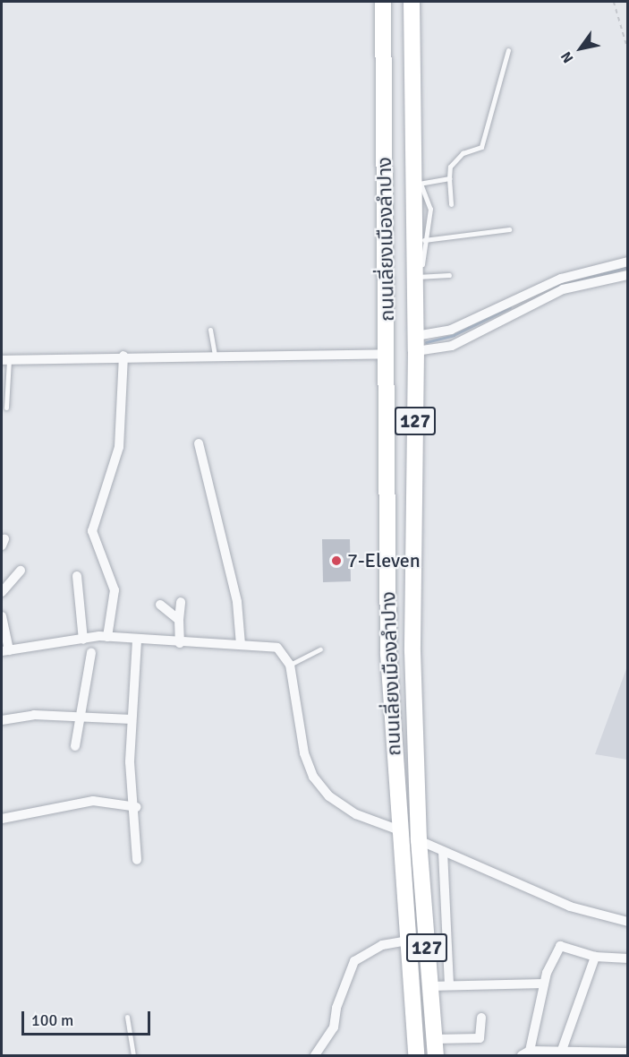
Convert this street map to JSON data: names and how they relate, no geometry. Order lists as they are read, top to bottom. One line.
{"streets":{"highway":["ถนนเลี่ยงเมืองลำปาง","127"]},"places":["7-Eleven"],"scale_bar":"100 m","north":"bottom left"}
